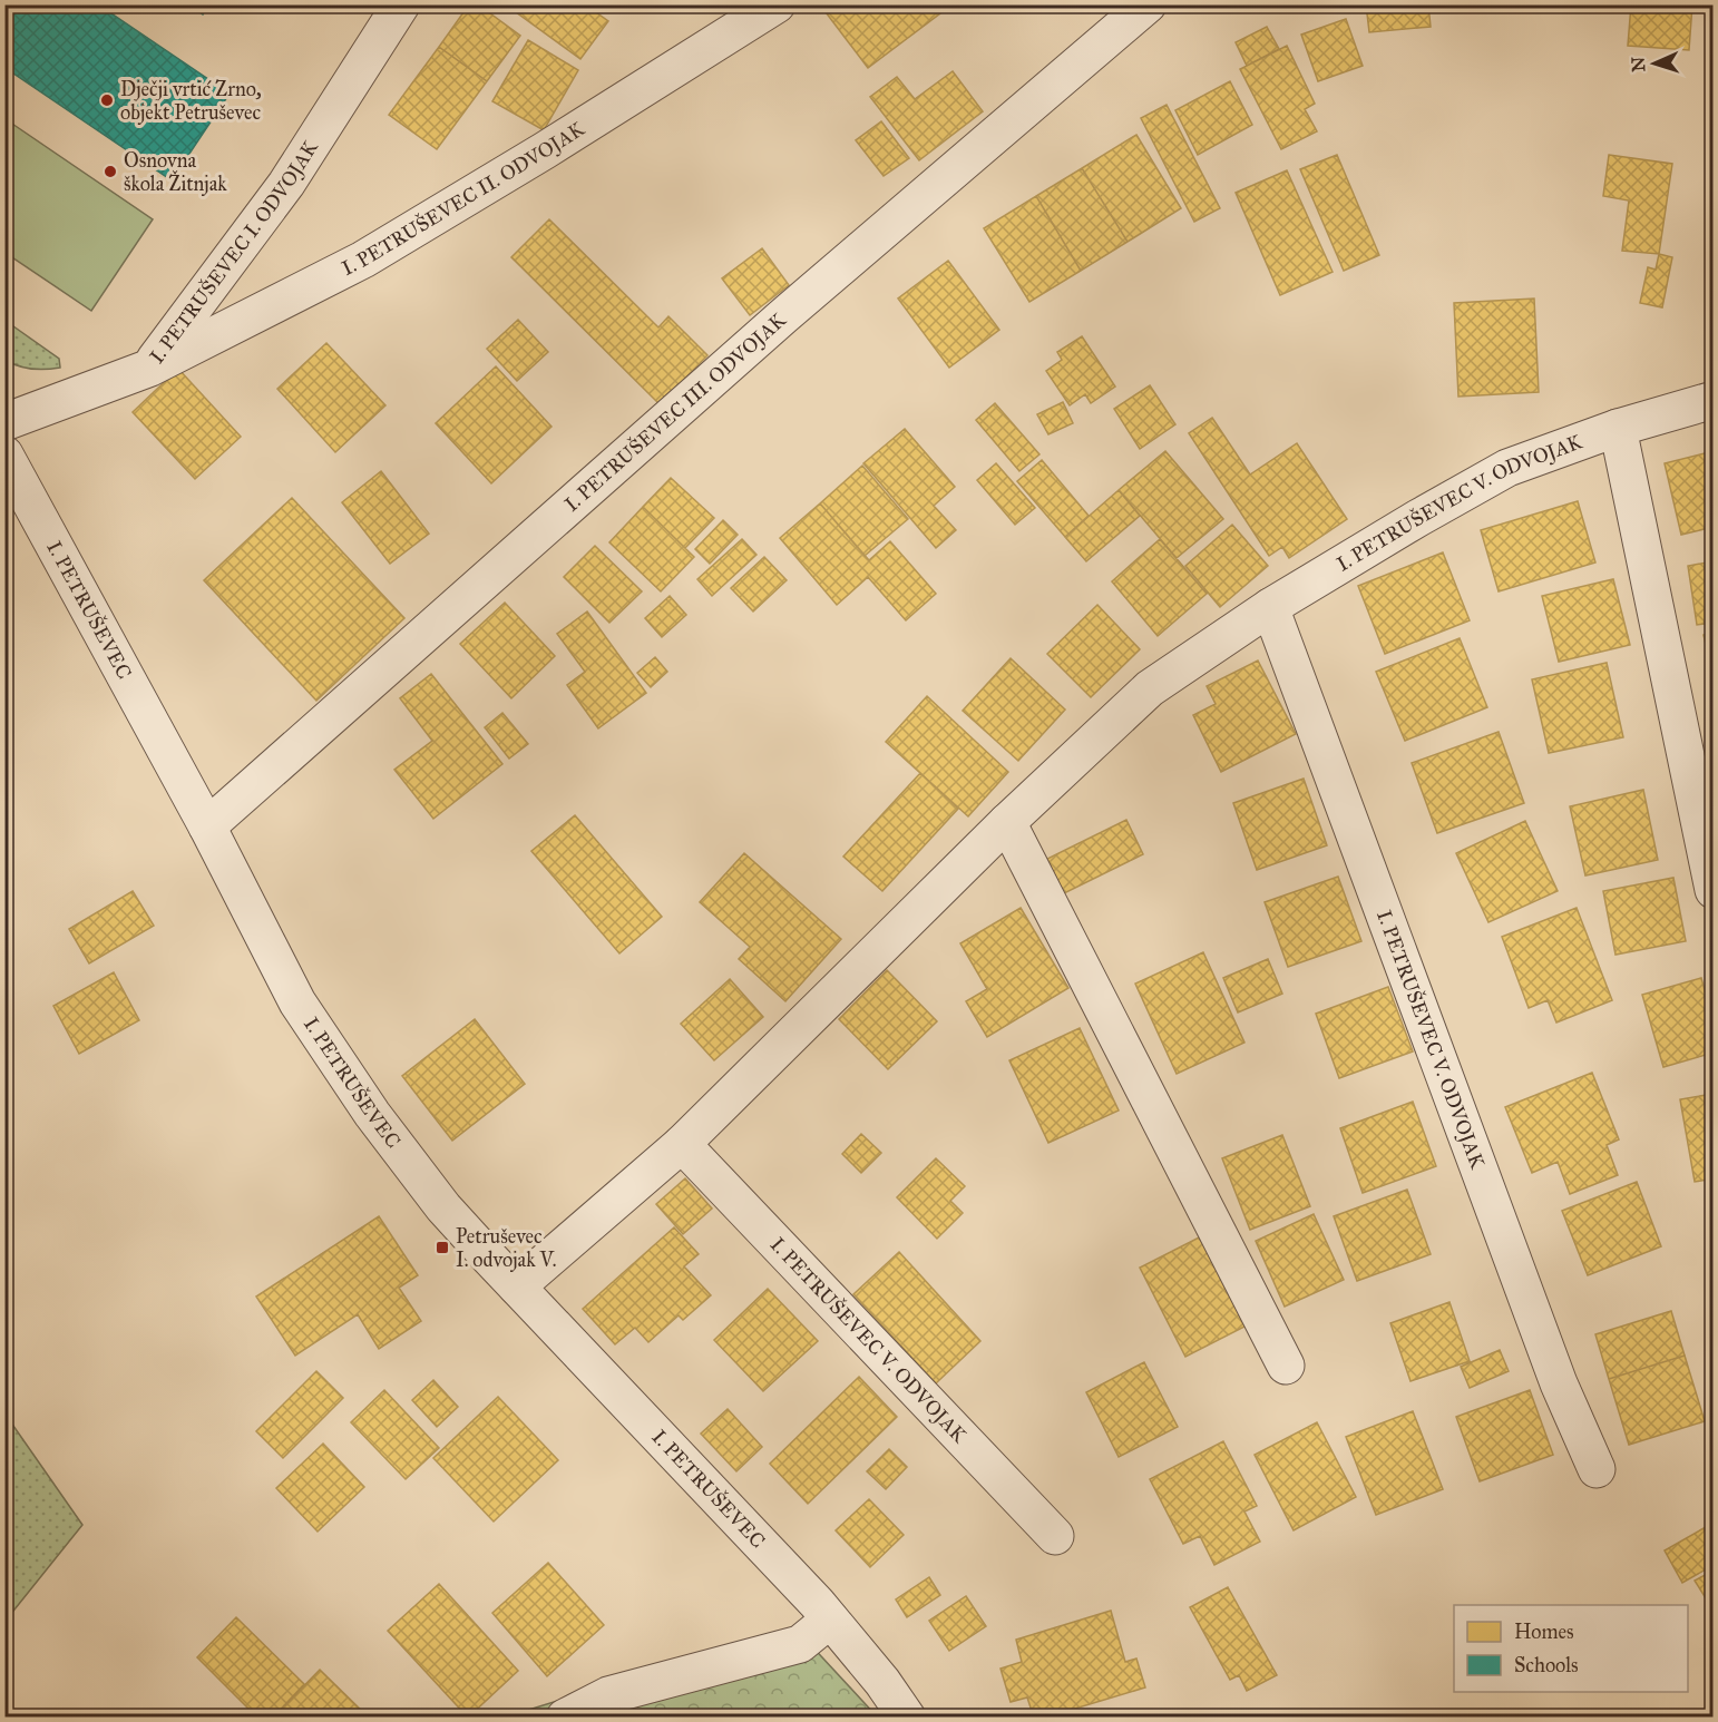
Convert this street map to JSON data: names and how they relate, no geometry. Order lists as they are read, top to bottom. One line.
{"streets":{"street":["I. PETRUŠEVEC II. ODVOJAK","I. PETRUŠEVEC I. ODVOJAK","I. PETRUŠEVEC III. ODVOJAK","I. PETRUŠEVEC V. ODVOJAK","I. PETRUŠEVEC"]},"crossings":[["I. PETRUŠEVEC II. ODVOJAK","I. PETRUŠEVEC I. ODVOJAK"],["I. PETRUŠEVEC III. ODVOJAK","I. PETRUŠEVEC"],["I. PETRUŠEVEC V. ODVOJAK","I. PETRUŠEVEC"]],"places":{"other":["Dječji vrtić Zrno, objekt Petruševec","Osnovna škola Žitnjak"],"transit":["Petruševec I. odvojak V."]},"legend":["Homes","Schools"],"north":"left"}
